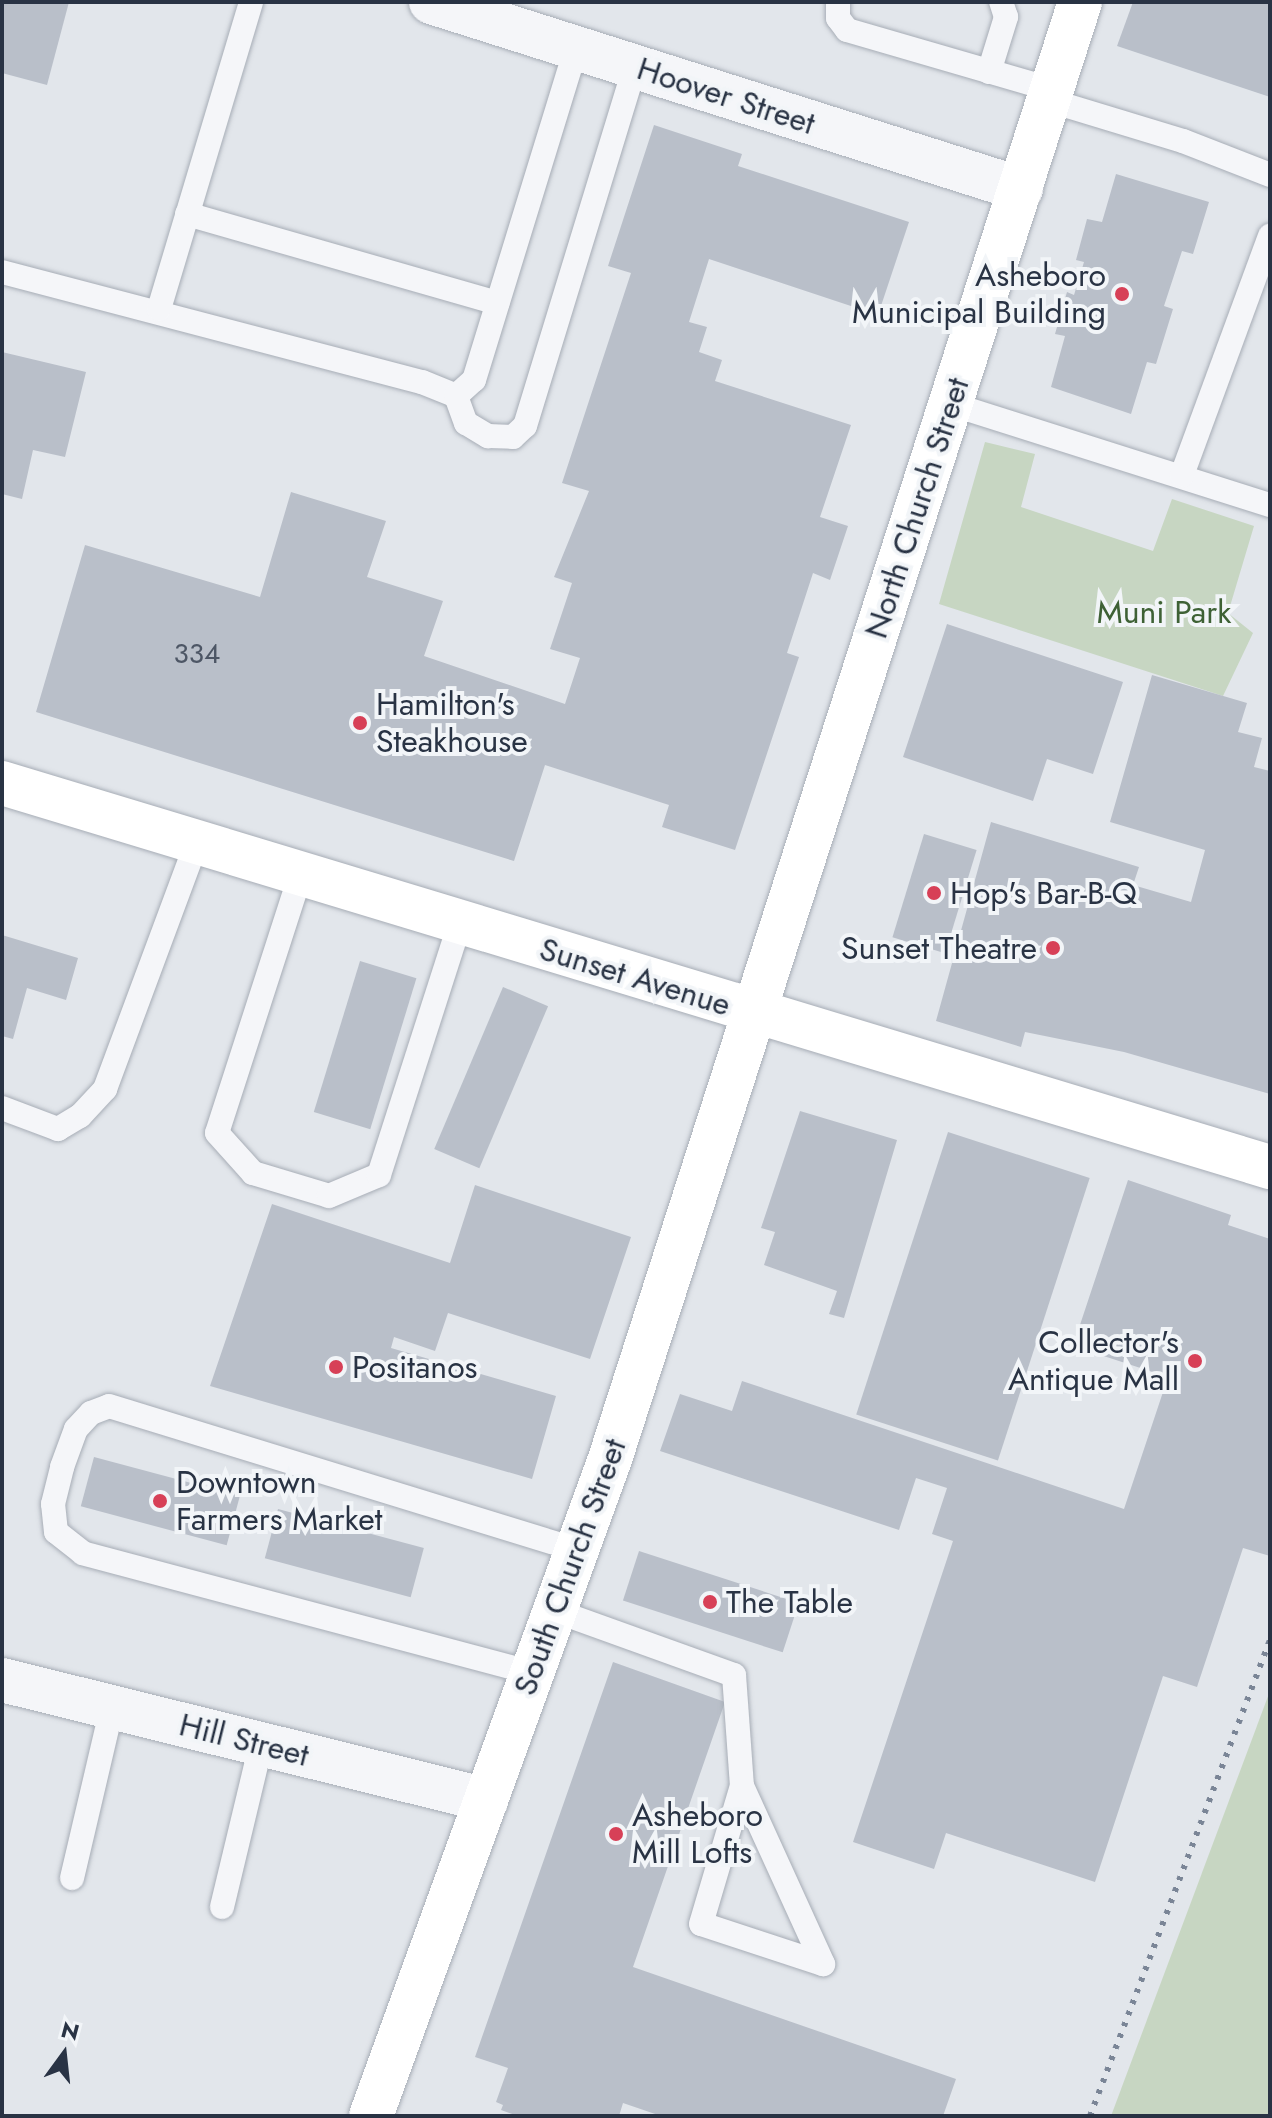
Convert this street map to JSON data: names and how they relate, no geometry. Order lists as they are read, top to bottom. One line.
{"streets":{"street":["Hoover Street","North Church Street","Sunset Avenue","South Church Street","Hill Street"]},"crossings":[["Hoover Street","North Church Street"],["North Church Street","Sunset Avenue"],["North Church Street","South Church Street"],["Sunset Avenue","South Church Street"],["South Church Street","Hill Street"]],"parks":["Muni Park"],"places":["Asheboro Municipal Building","Hamilton's Steakhouse","Hop's Bar-B-Q","Sunset Theatre","Collector's Antique Mall","Positanos","Downtown Farmers Market","The Table","Asheboro Mill Lofts"],"house_numbers":["334"],"north":"top"}
